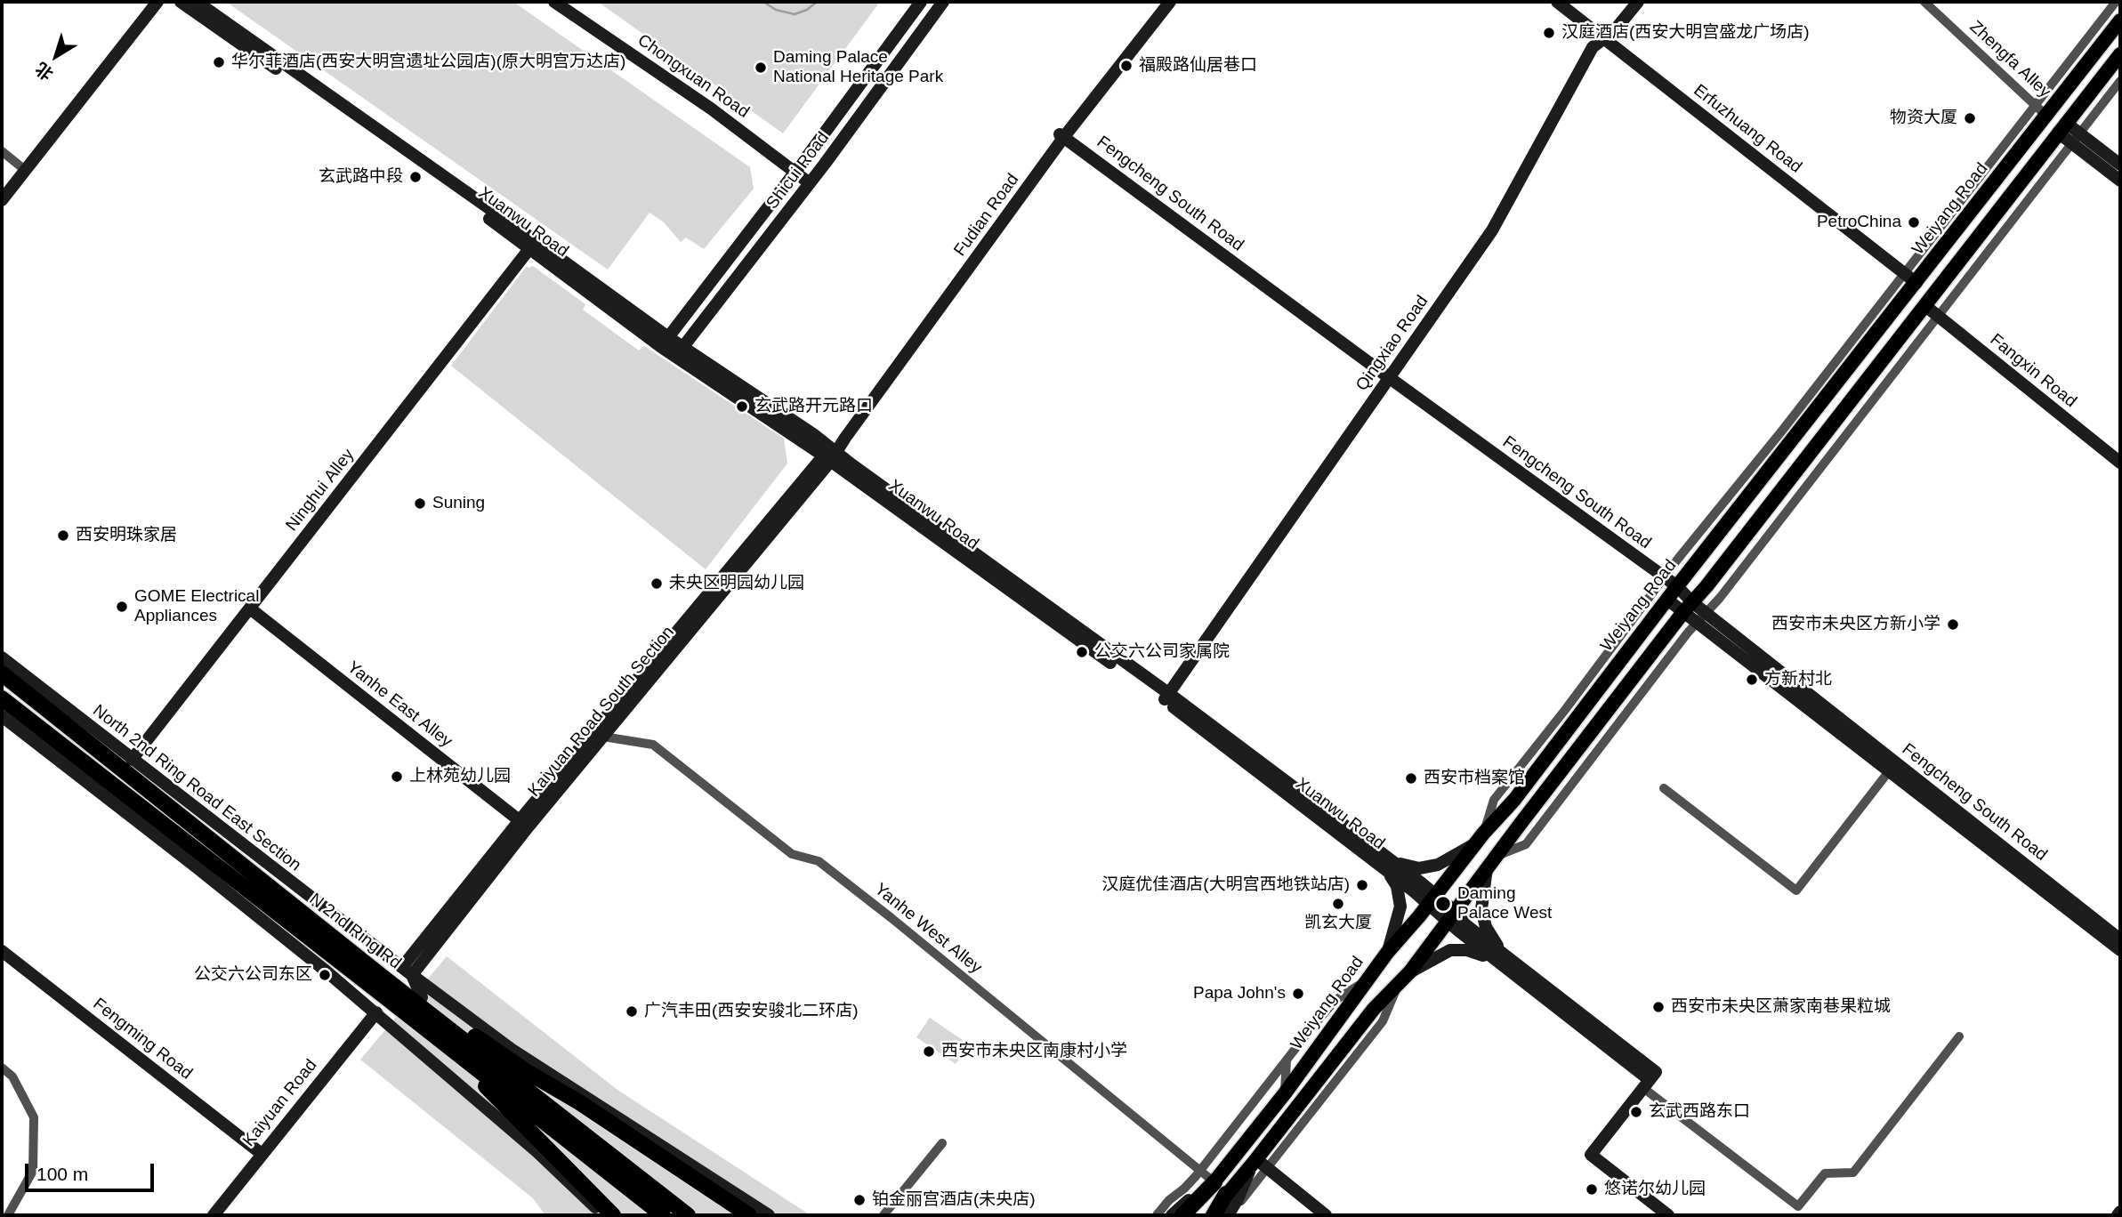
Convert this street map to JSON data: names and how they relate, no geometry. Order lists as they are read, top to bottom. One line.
{"streets":{"highway":["N 2nd Ring Rd"],"main road":["Weiyang Road"],"street":["Zhengfa Alley","Chongxuan Road","Erfuzhuang Road","Shicui Road","Fengcheng South Road","Fudian Road","Xuanwu Road","Qingxiao Road","Fangxin Road","Ninghui Alley","Yanhe East Alley","Kaiyuan Road South Section","North 2nd Ring Road East Section","Yanhe West Alley","Fengming Road","Kaiyuan Road"]},"crossings":[["Zhengfa Alley","Weiyang Road"],["Chongxuan Road","Shicui Road"],["Erfuzhuang Road","Weiyang Road"],["Erfuzhuang Road","Qingxiao Road"],["Shicui Road","Xuanwu Road"],["Fengcheng South Road","Weiyang Road"],["Fengcheng South Road","Fudian Road"],["Fengcheng South Road","Qingxiao Road"],["Weiyang Road","Xuanwu Road"],["Weiyang Road","Yanhe West Alley"],["Fudian Road","Xuanwu Road"],["Fudian Road","Kaiyuan Road South Section"],["Xuanwu Road","Qingxiao Road"],["Xuanwu Road","Ninghui Alley"],["Xuanwu Road","Kaiyuan Road South Section"],["Ninghui Alley","Yanhe East Alley"],["Ninghui Alley","North 2nd Ring Road East Section"],["Yanhe East Alley","Kaiyuan Road South Section"],["Kaiyuan Road South Section","North 2nd Ring Road East Section"],["Kaiyuan Road South Section","Yanhe West Alley"],["Fengming Road","Kaiyuan Road"]],"places":["汉庭酒店(西安大明宫盛龙广场店)","华尔菲酒店(西安大明宫遗址公园店)(原大明宫万达店)","福殿路仙居巷口","Daming Palace National Heritage Park","物资大厦","玄武路中段","PetroChina","玄武路开元路口","Suning","西安明珠家居","未央区明园幼儿园","GOME Electrical Appliances","西安市未央区方新小学","公交六公司家属院","方新村北","上林苑幼儿园","西安市档案馆","汉庭优佳酒店(大明宫西地铁站店)","凯玄大厦","Daming Palace West","公交六公司东区","Papa John's","西安市未央区萧家南巷果粒城","广汽丰田(西安安骏北二环店)","西安市未央区南康村小学","玄武西路东口","悠诺尔幼儿园","铂金丽宫酒店(未央店)"],"scale_bar":"100 m","north":"bottom left"}
